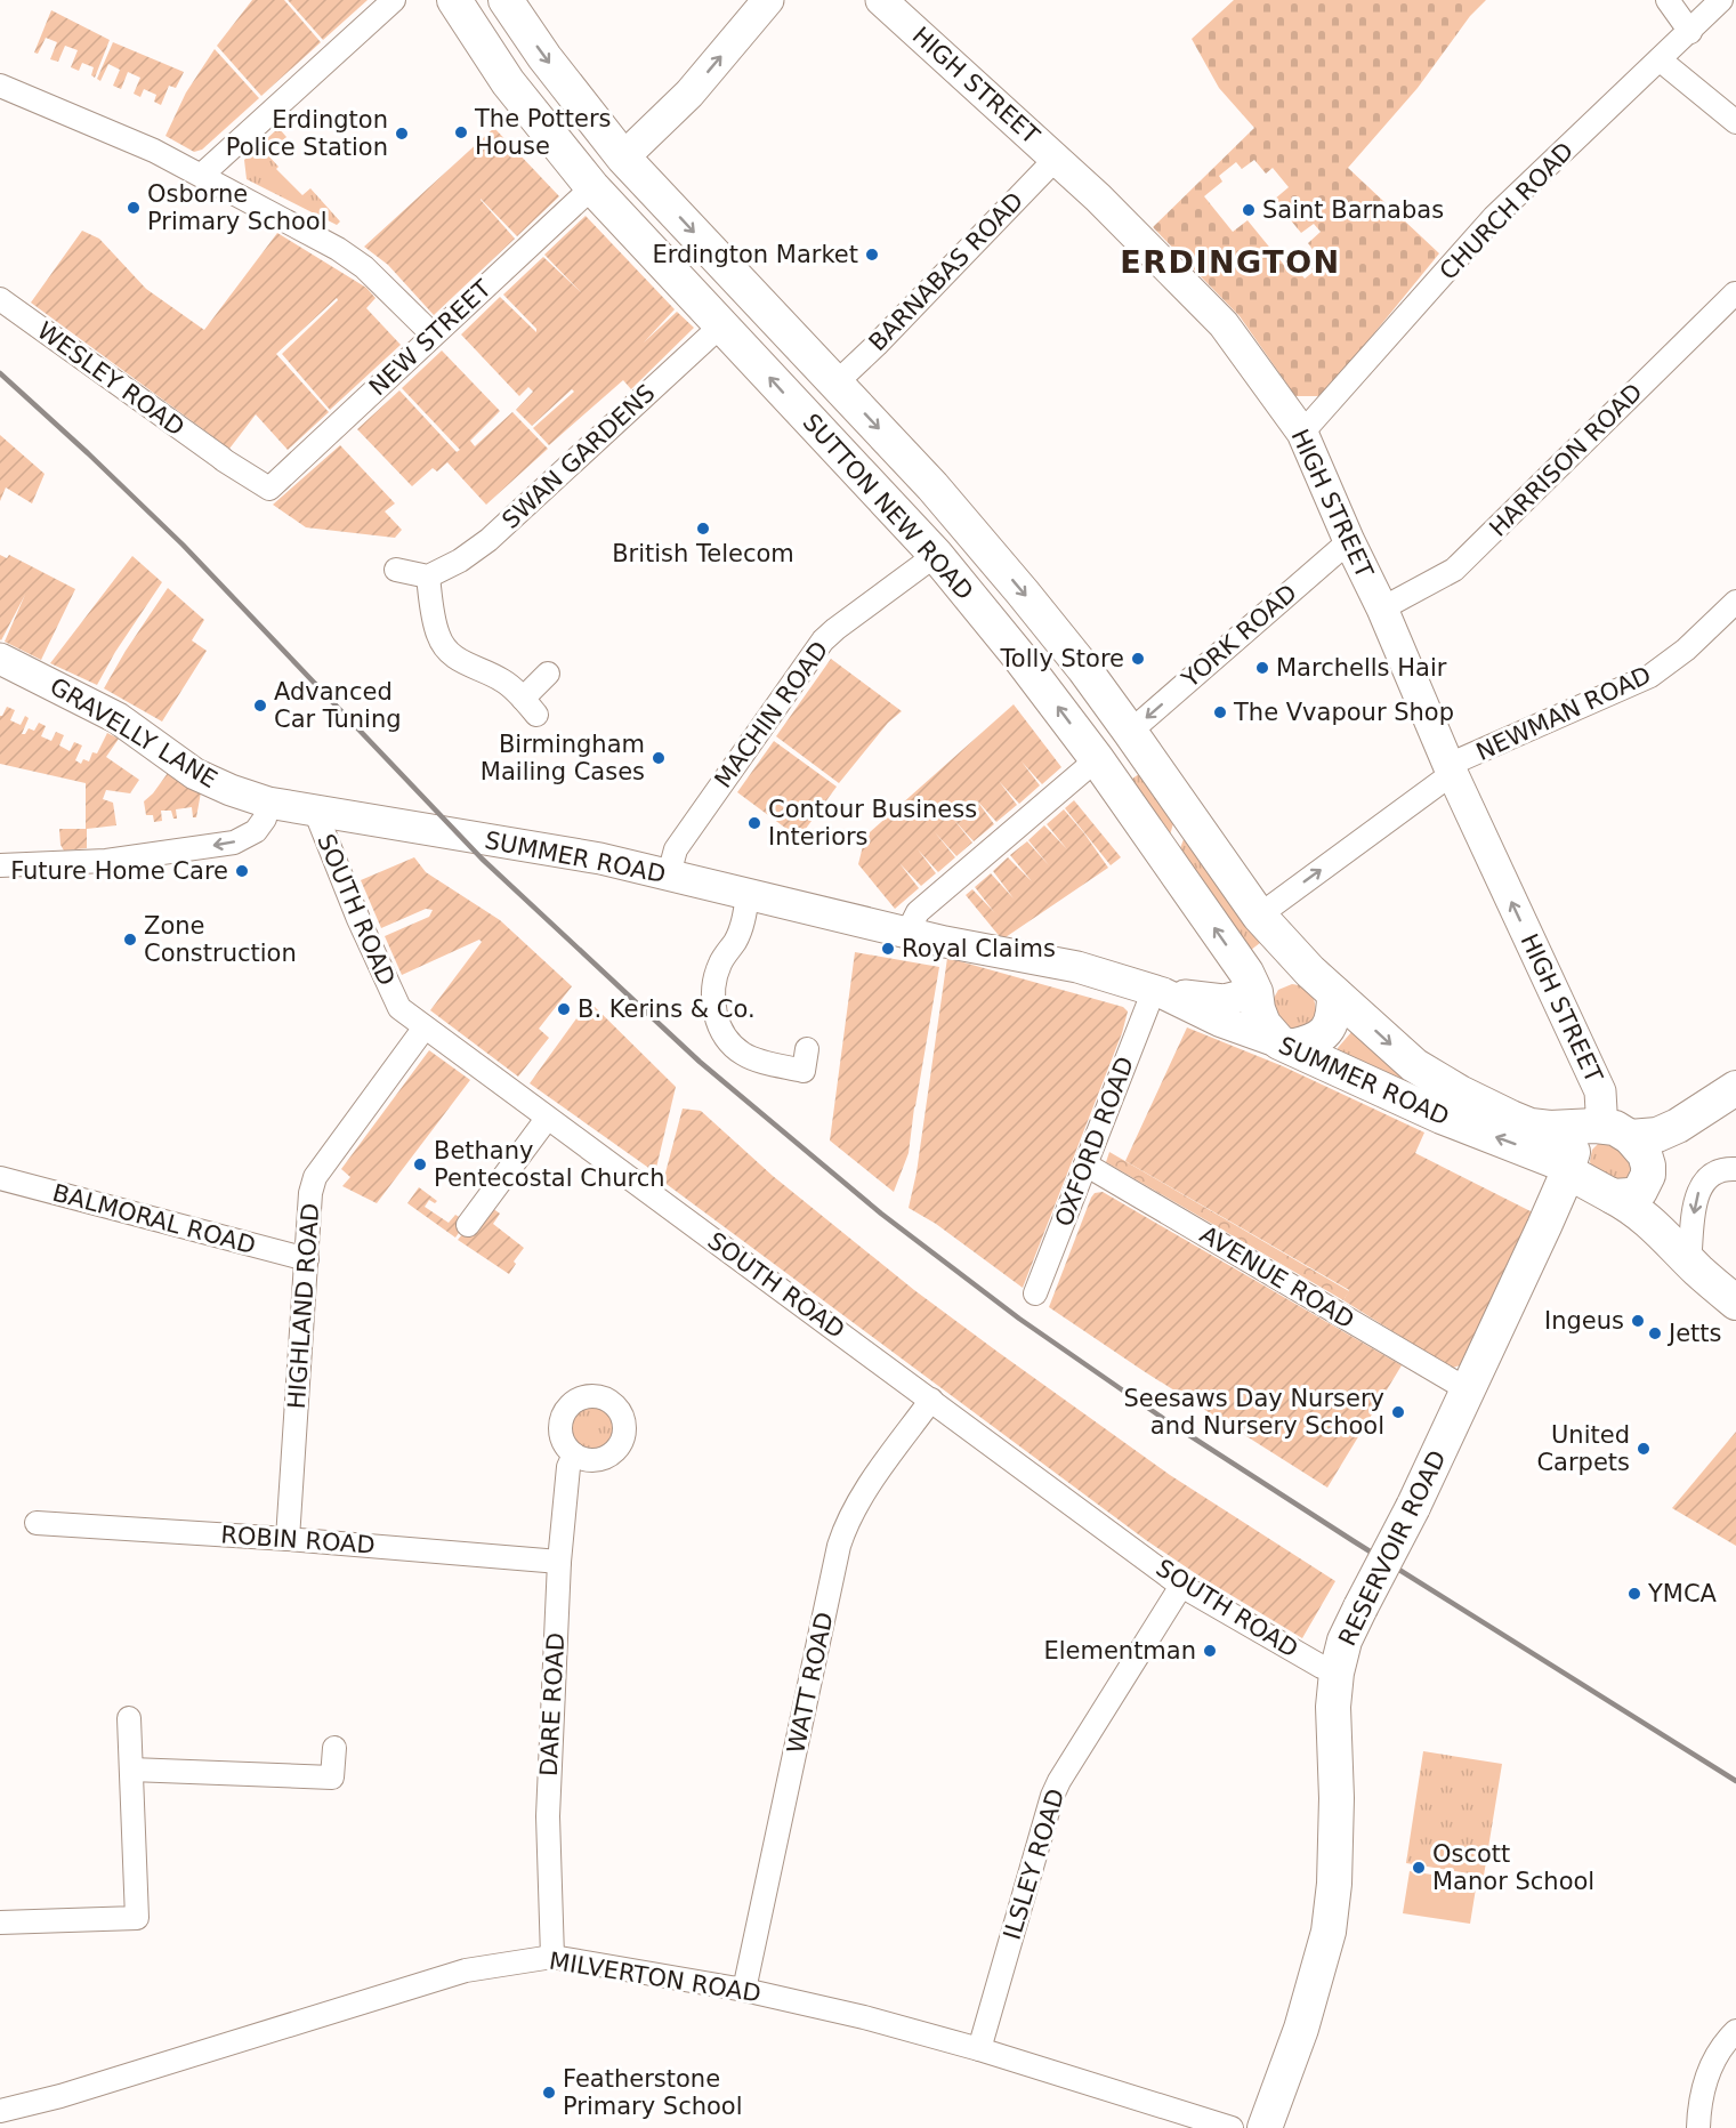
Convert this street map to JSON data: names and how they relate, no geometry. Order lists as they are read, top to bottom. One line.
{"streets":{"main road":["HIGH STREET","SUTTON NEW ROAD","GRAVELLY LANE","SUMMER ROAD","RESERVOIR ROAD"],"street":["CHURCH ROAD","BARNABAS ROAD","NEW STREET","WESLEY ROAD","SWAN GARDENS","HARRISON ROAD","YORK ROAD","NEWMAN ROAD","MACHIN ROAD","SOUTH ROAD","OXFORD ROAD","BALMORAL ROAD","AVENUE ROAD","HIGHLAND ROAD","ROBIN ROAD","WATT ROAD","DARE ROAD","ILSLEY ROAD","MILVERTON ROAD"]},"crossings":[["HIGH STREET","CHURCH ROAD"],["HIGH STREET","BARNABAS ROAD"],["HIGH STREET","HARRISON ROAD"],["HIGH STREET","YORK ROAD"],["HIGH STREET","NEWMAN ROAD"],["HIGH STREET","SUMMER ROAD"],["HIGH STREET","RESERVOIR ROAD"],["BARNABAS ROAD","SUTTON NEW ROAD"],["NEW STREET","WESLEY ROAD"],["NEW STREET","SUTTON NEW ROAD"],["SWAN GARDENS","SUTTON NEW ROAD"],["SUTTON NEW ROAD","YORK ROAD"],["SUTTON NEW ROAD","NEWMAN ROAD"],["SUTTON NEW ROAD","MACHIN ROAD"],["SUTTON NEW ROAD","SUMMER ROAD"],["MACHIN ROAD","SUMMER ROAD"],["GRAVELLY LANE","SUMMER ROAD"],["SUMMER ROAD","SOUTH ROAD"],["SUMMER ROAD","OXFORD ROAD"],["SUMMER ROAD","RESERVOIR ROAD"],["SOUTH ROAD","HIGHLAND ROAD"],["SOUTH ROAD","RESERVOIR ROAD"],["SOUTH ROAD","WATT ROAD"],["SOUTH ROAD","ILSLEY ROAD"],["OXFORD ROAD","AVENUE ROAD"],["BALMORAL ROAD","HIGHLAND ROAD"],["AVENUE ROAD","RESERVOIR ROAD"],["HIGHLAND ROAD","ROBIN ROAD"],["ROBIN ROAD","DARE ROAD"],["WATT ROAD","MILVERTON ROAD"],["DARE ROAD","MILVERTON ROAD"],["ILSLEY ROAD","MILVERTON ROAD"]],"one_way":["YORK ROAD","NEWMAN ROAD"],"districts":["ERDINGTON"],"places":["The Potters House","Erdington Police Station","Osborne Primary School","Saint Barnabas","Erdington Market","British Telecom","Tolly Store","Marchells Hair","Advanced Car Tuning","The Vvapour Shop","Birmingham Mailing Cases","Contour Business Interiors","Future Home Care","Zone Construction","Royal Claims","B. Kerins & Co.","Bethany Pentecostal Church","Ingeus","Jetts","Seesaws Day Nursery and Nursery School","United Carpets","YMCA","Elementman","Oscott Manor School","Featherstone Primary School"]}
